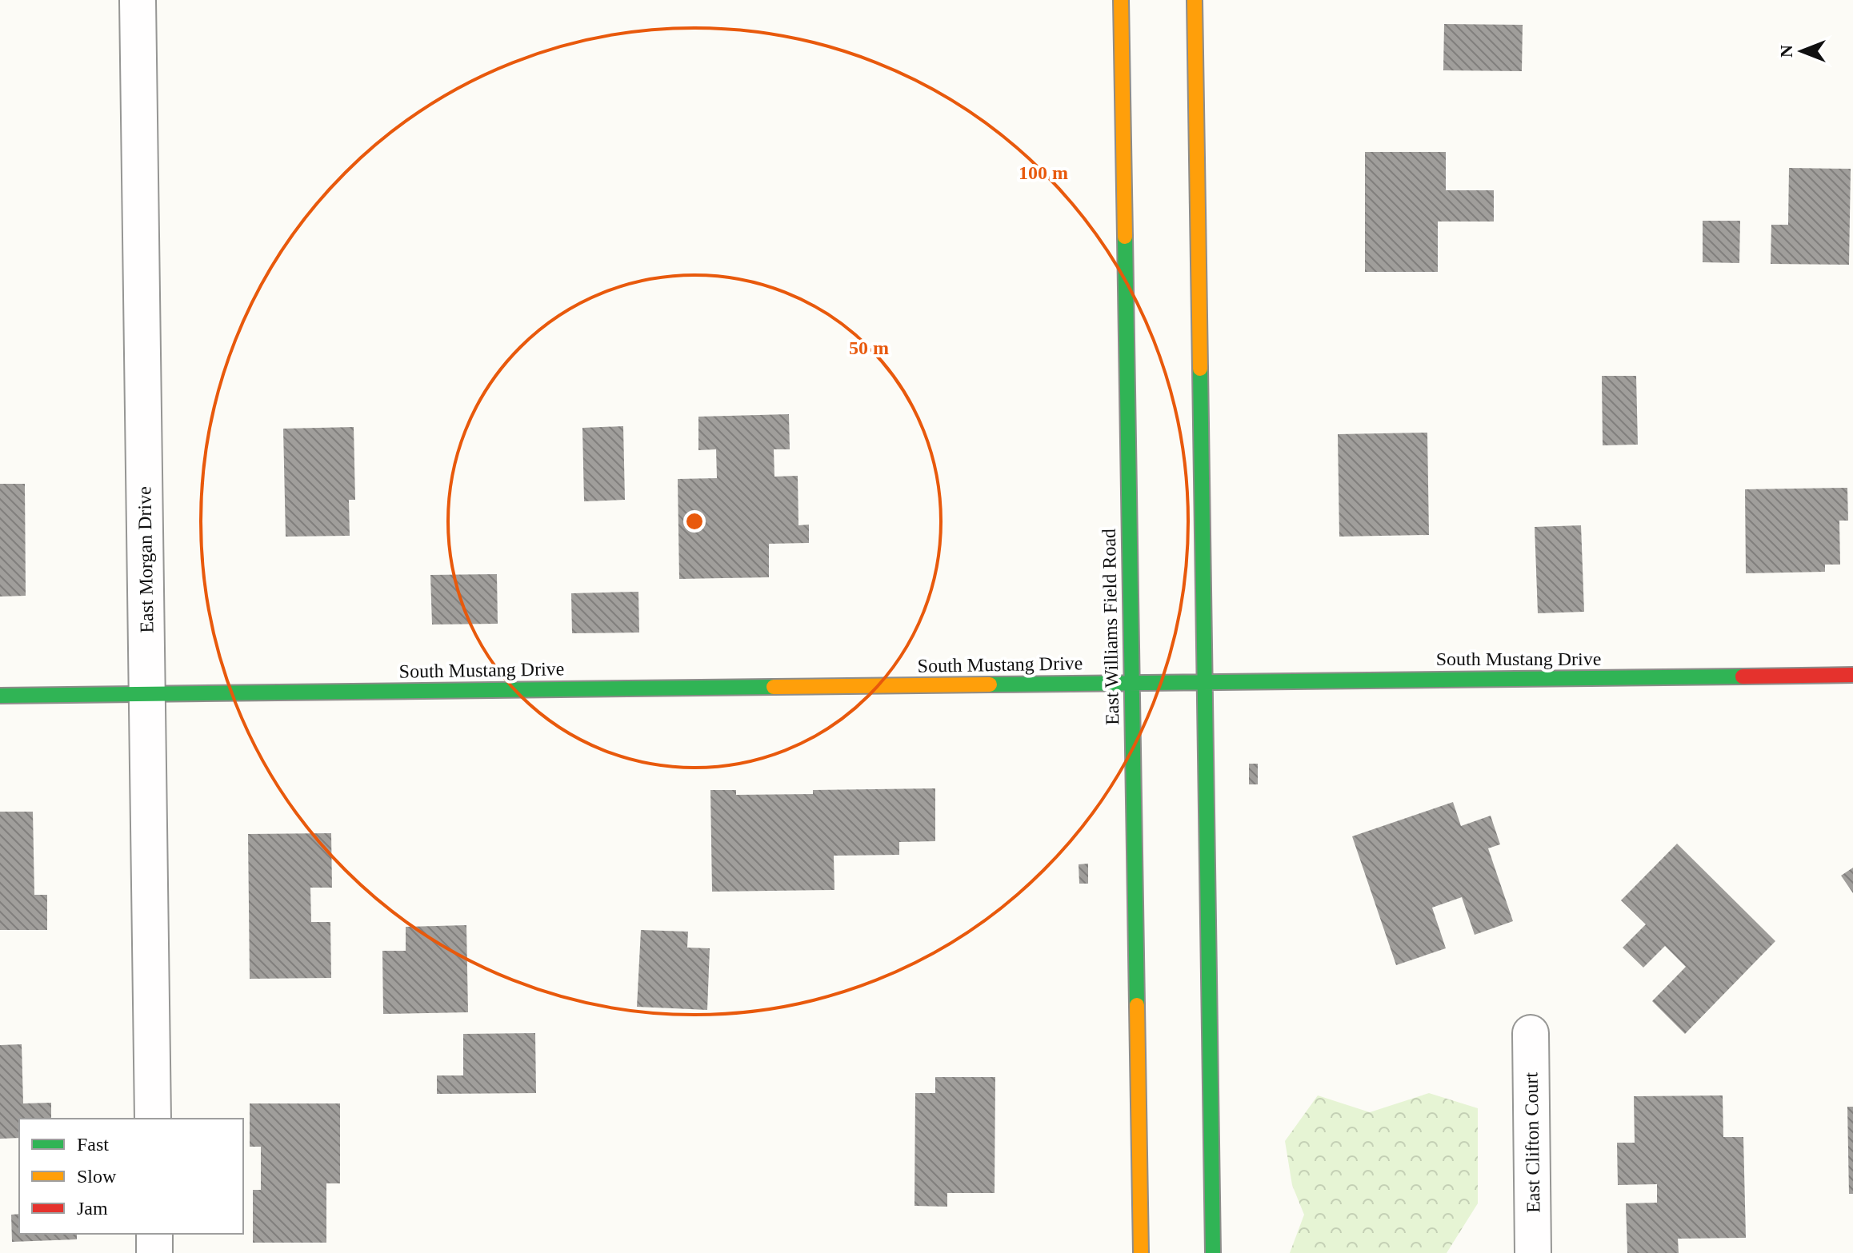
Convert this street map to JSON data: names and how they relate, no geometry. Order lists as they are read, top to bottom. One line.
{"streets":{"main road":["East Williams Field Road","South Mustang Drive"],"street":["East Morgan Drive","East Clifton Court"]},"crossings":[["East Morgan Drive","South Mustang Drive"],["East Williams Field Road","South Mustang Drive"]],"legend":["Fast","Slow","Jam"],"north":"left","rings":["100 m","50 m"]}
